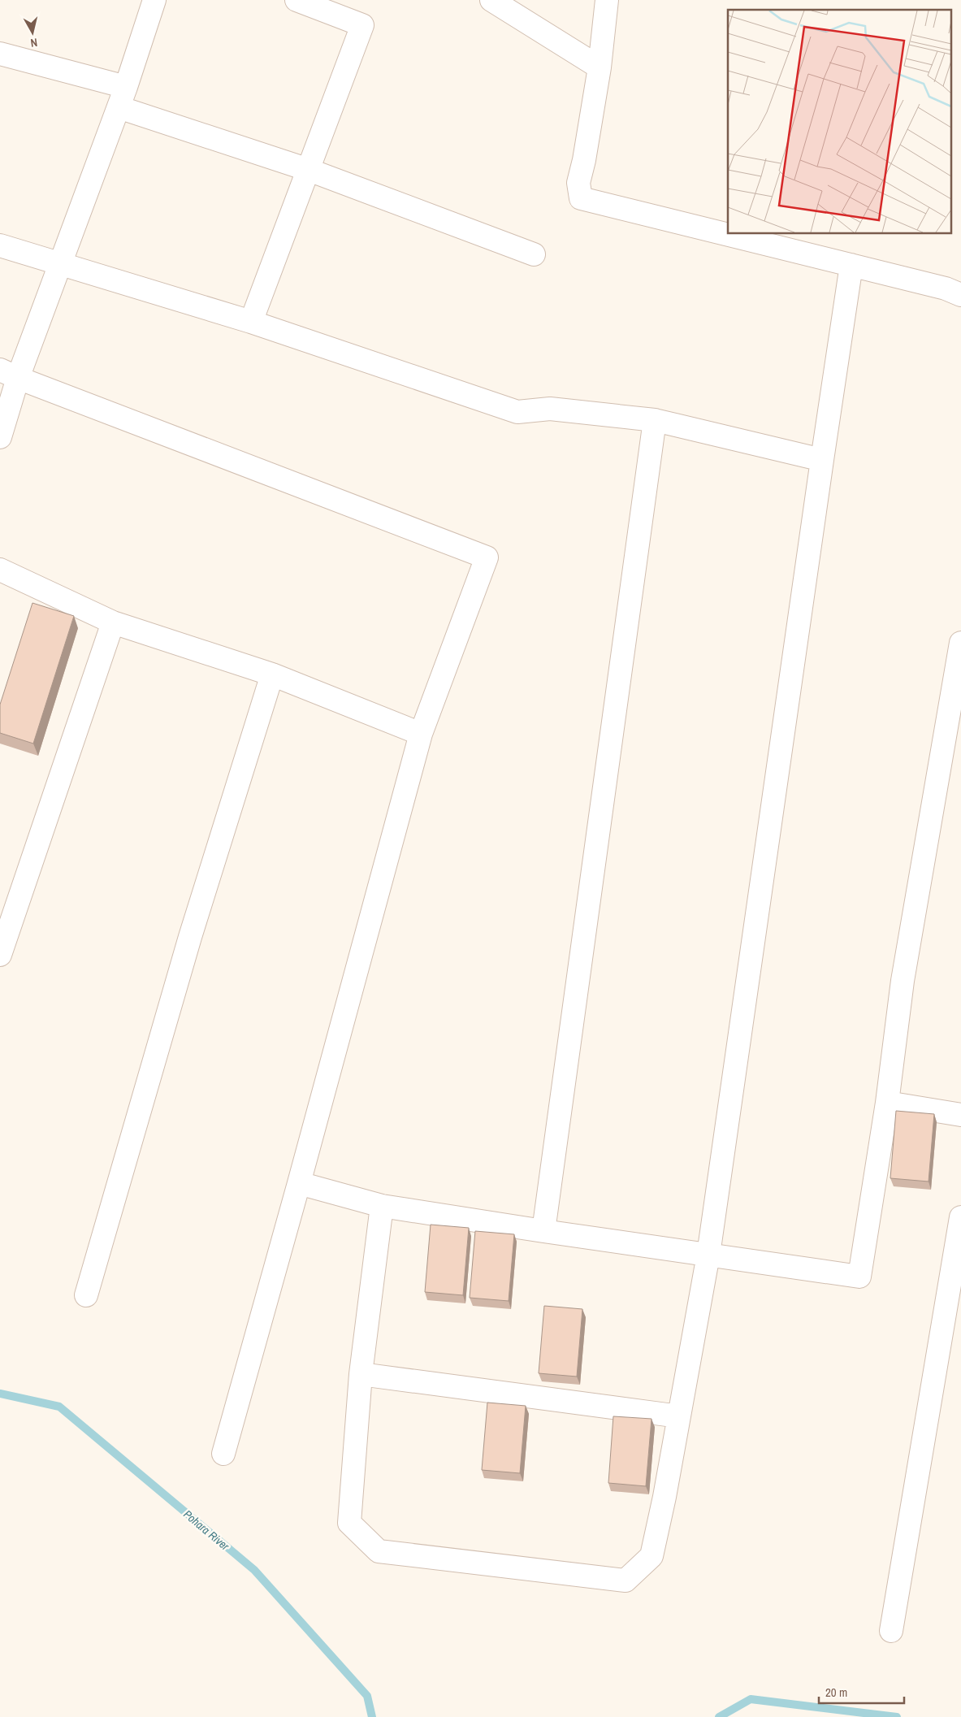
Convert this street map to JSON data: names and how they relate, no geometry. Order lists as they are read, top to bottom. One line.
{"water":["Pohara River"],"scale_bar":"20 m","north":"bottom"}
